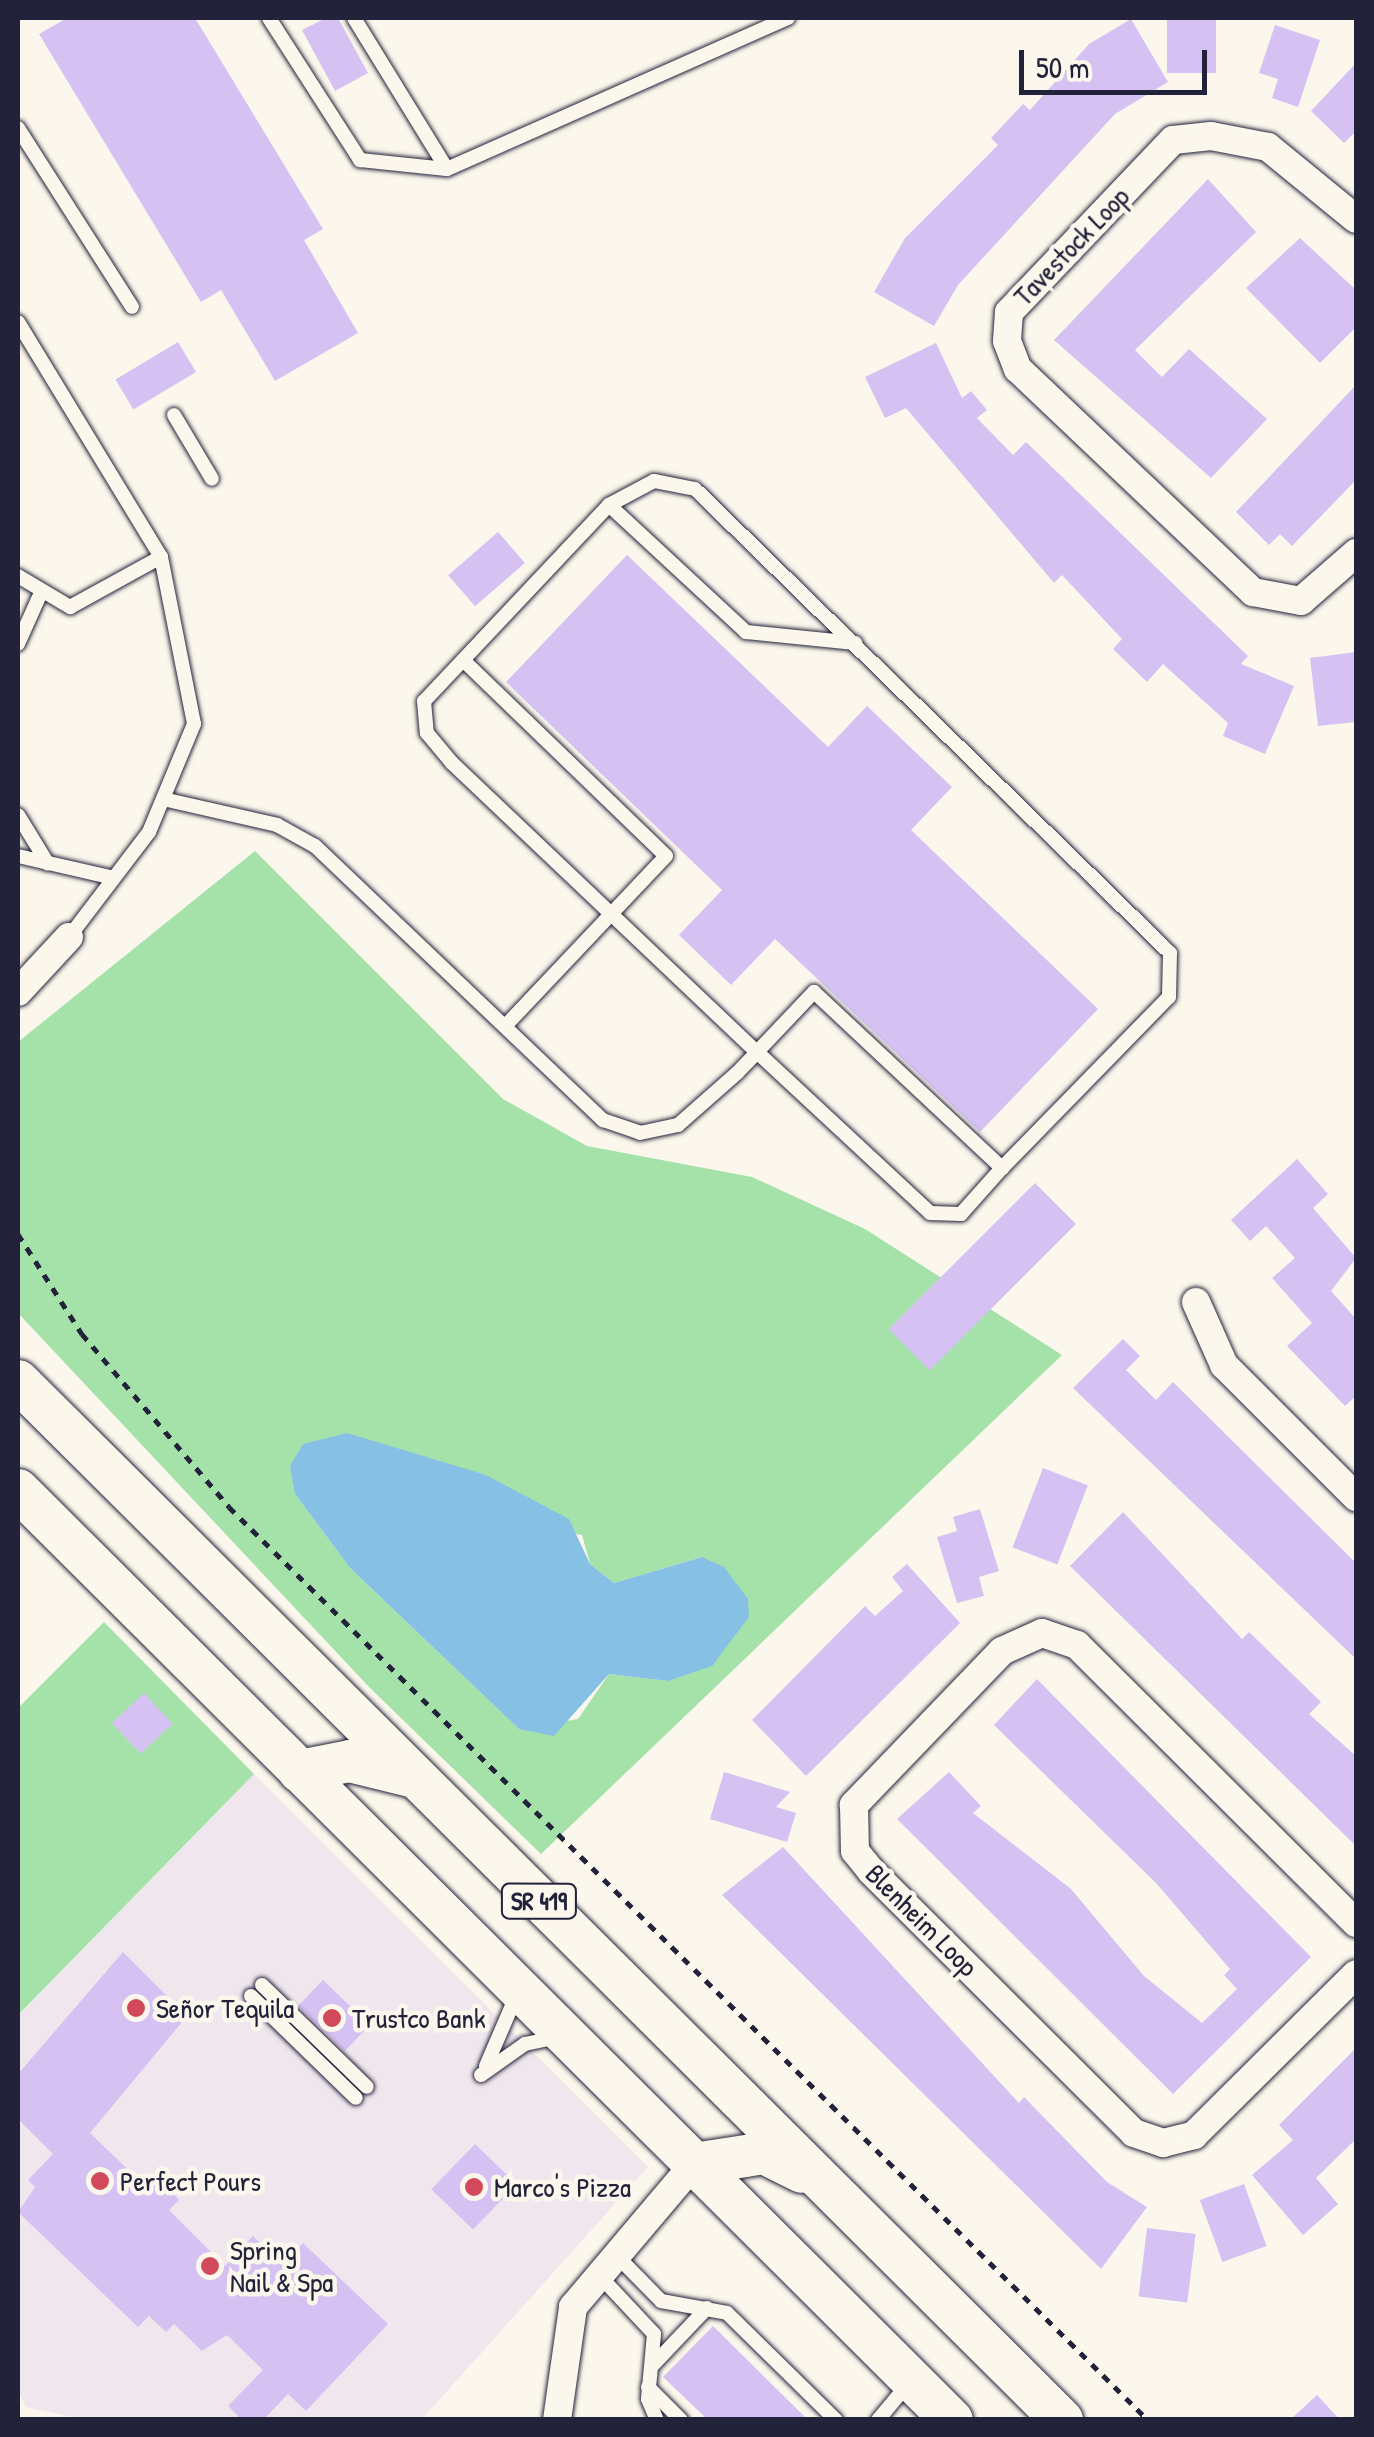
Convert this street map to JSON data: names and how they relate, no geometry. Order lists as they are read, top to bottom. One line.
{"streets":{"main road":["SR 419"],"street":["Tavestock Loop","Blenheim Loop"]},"places":["Señor Tequila","Trustco Bank","Perfect Pours","Marco's Pizza","Spring Nail & Spa"],"scale_bar":"50 m"}
